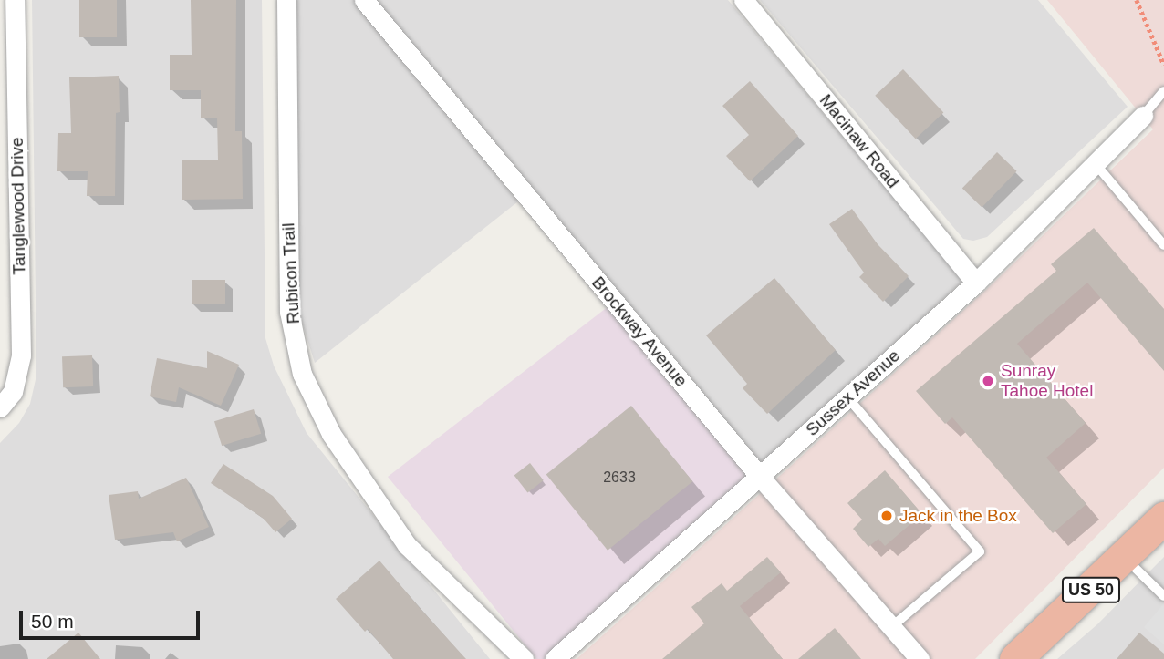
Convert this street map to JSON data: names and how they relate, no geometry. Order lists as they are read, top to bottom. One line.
{"streets":{"highway":["US 50"],"street":["Macinaw Road","Tanglewood Drive","Rubicon Trail","Brockway Avenue","Sussex Avenue"]},"crossings":[["Macinaw Road","Sussex Avenue"],["Brockway Avenue","Sussex Avenue"]],"places":["Sunray Tahoe Hotel","Jack in the Box"],"house_numbers":["2633"],"scale_bar":"50 m"}
